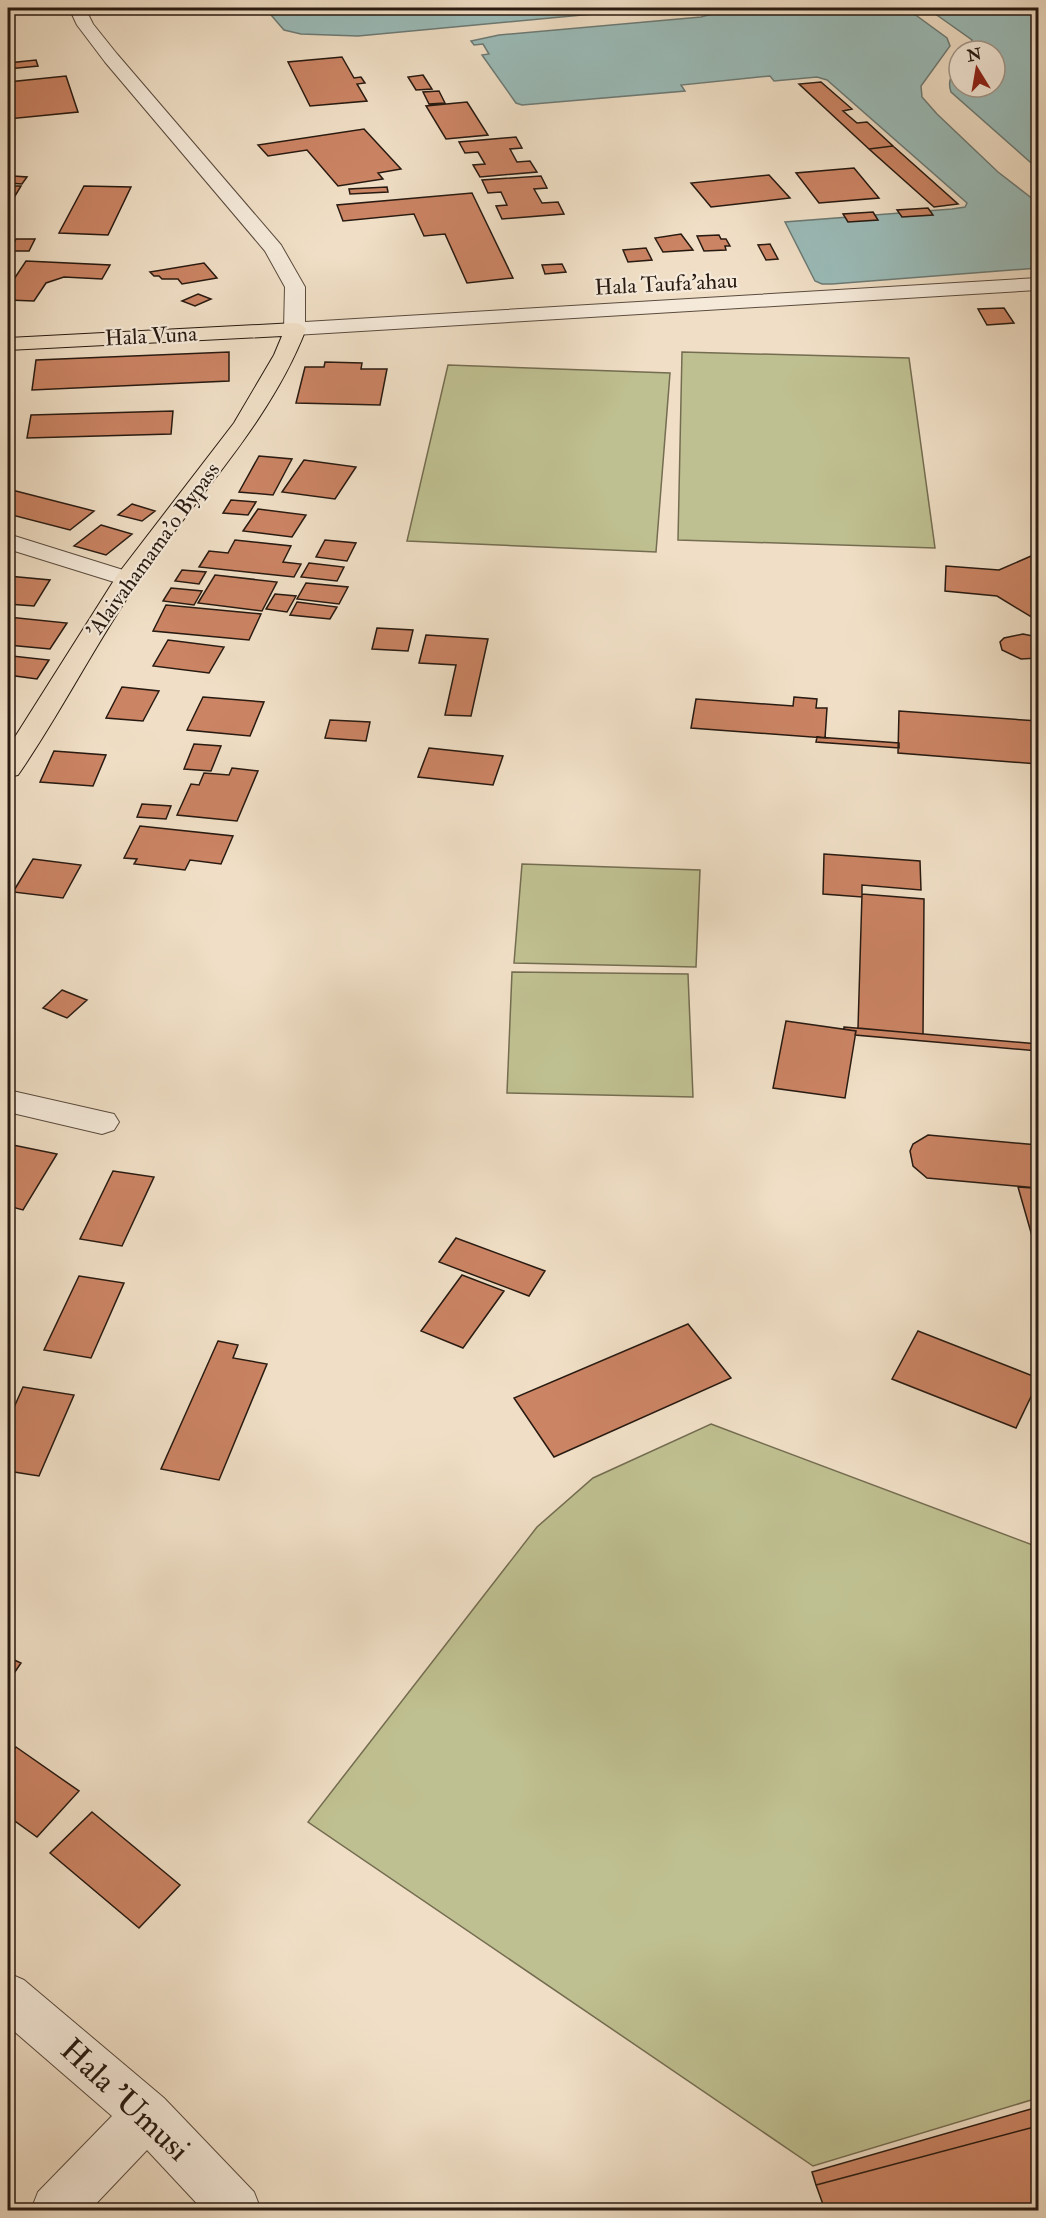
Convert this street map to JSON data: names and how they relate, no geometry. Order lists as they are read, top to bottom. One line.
{"streets":{"main road":["Hala Vuna","'Alaivahamama'o Bypass"],"street":["Hala Taufa'ahau","Hala 'Umusi"]},"crossings":[["Hala Taufa'ahau","Hala Vuna"],["Hala Taufa'ahau","'Alaivahamama'o Bypass"],["Hala Vuna","'Alaivahamama'o Bypass"]],"north":"top"}
